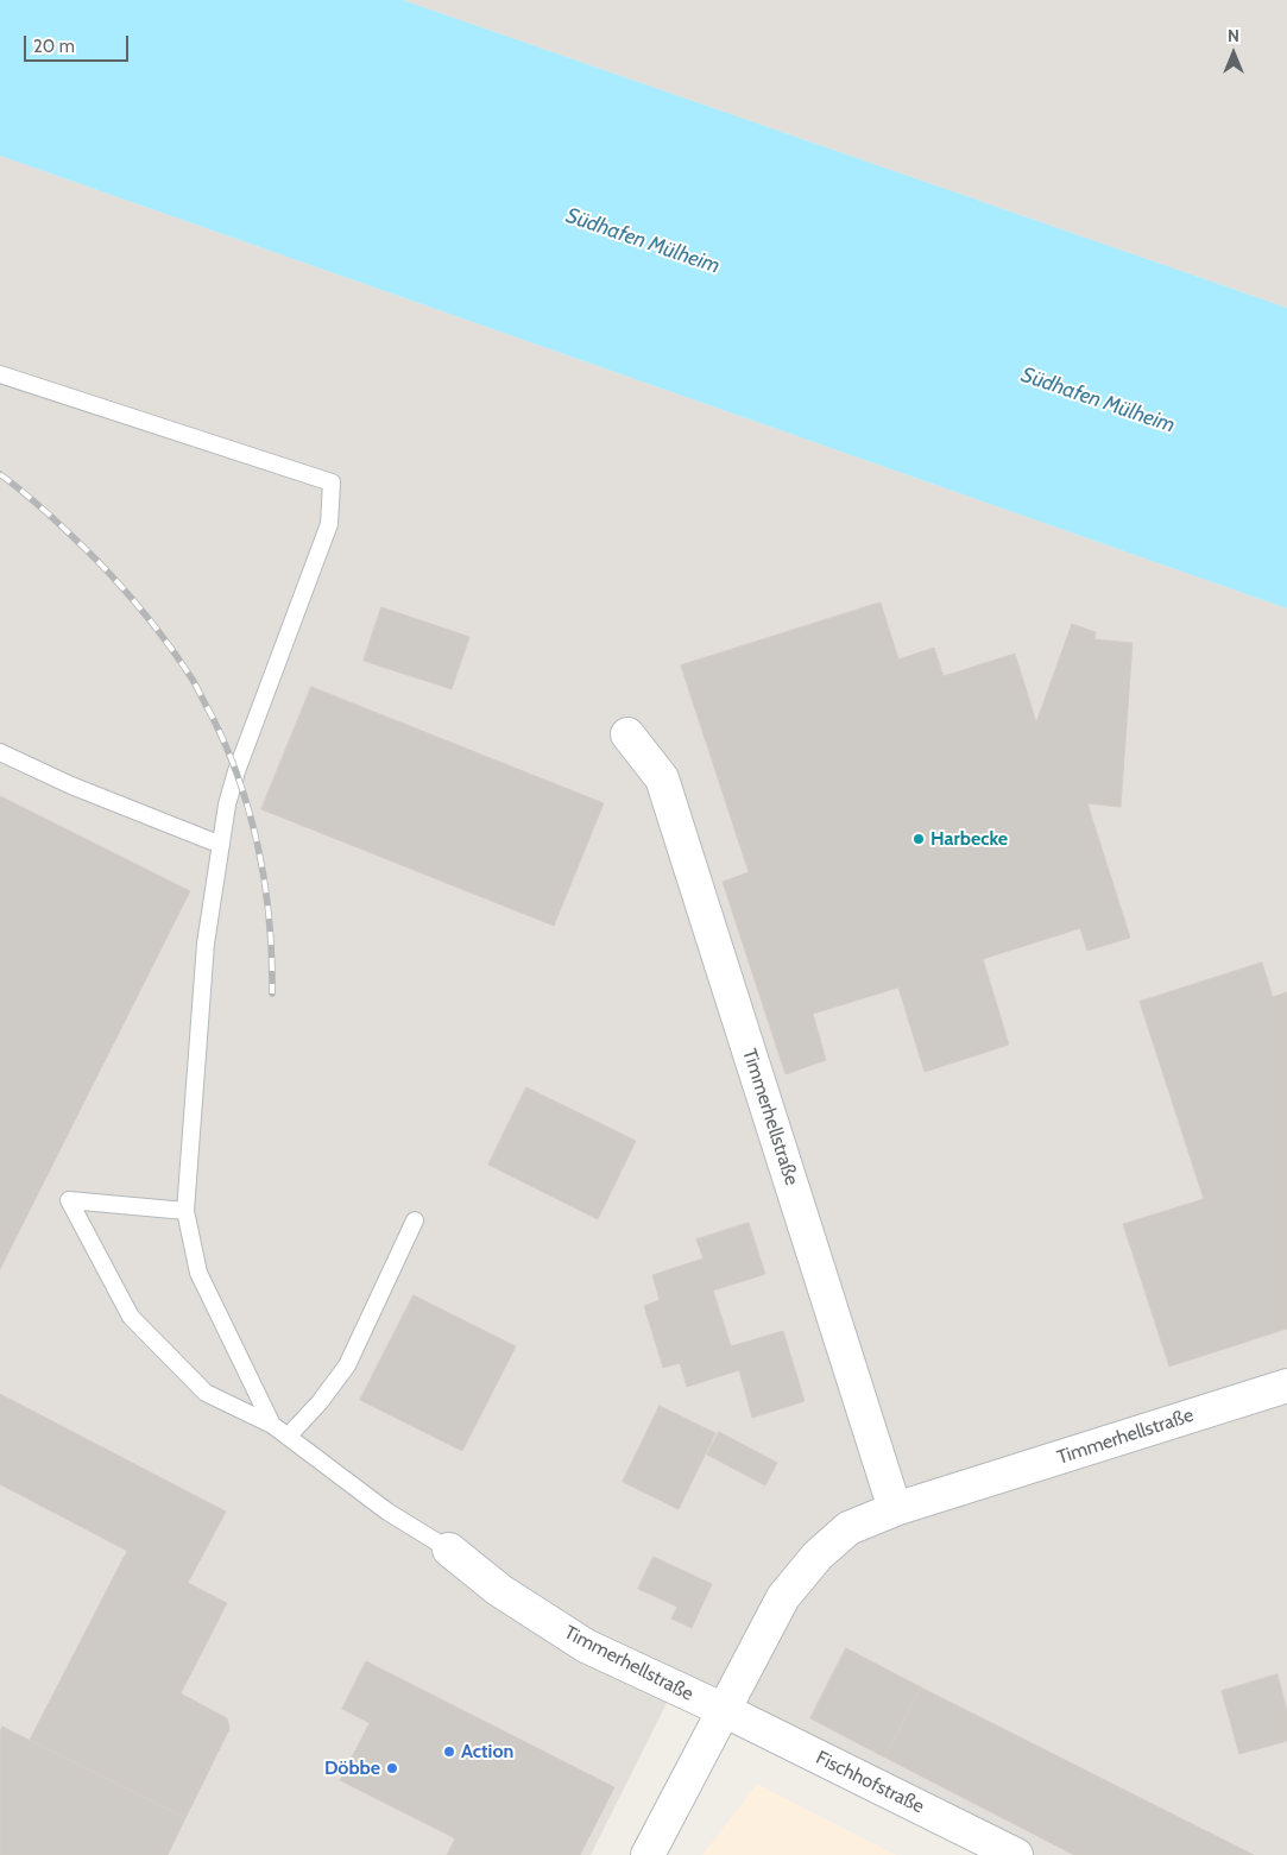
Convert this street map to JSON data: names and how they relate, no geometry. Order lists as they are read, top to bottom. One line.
{"streets":{"street":["Timmerhellstraße","Fischhofstraße"]},"crossings":[["Timmerhellstraße","Fischhofstraße"]],"water":["Südhafen Mülheim"],"places":["Harbecke","Action","Döbbe"],"scale_bar":"20 m","north":"top"}
